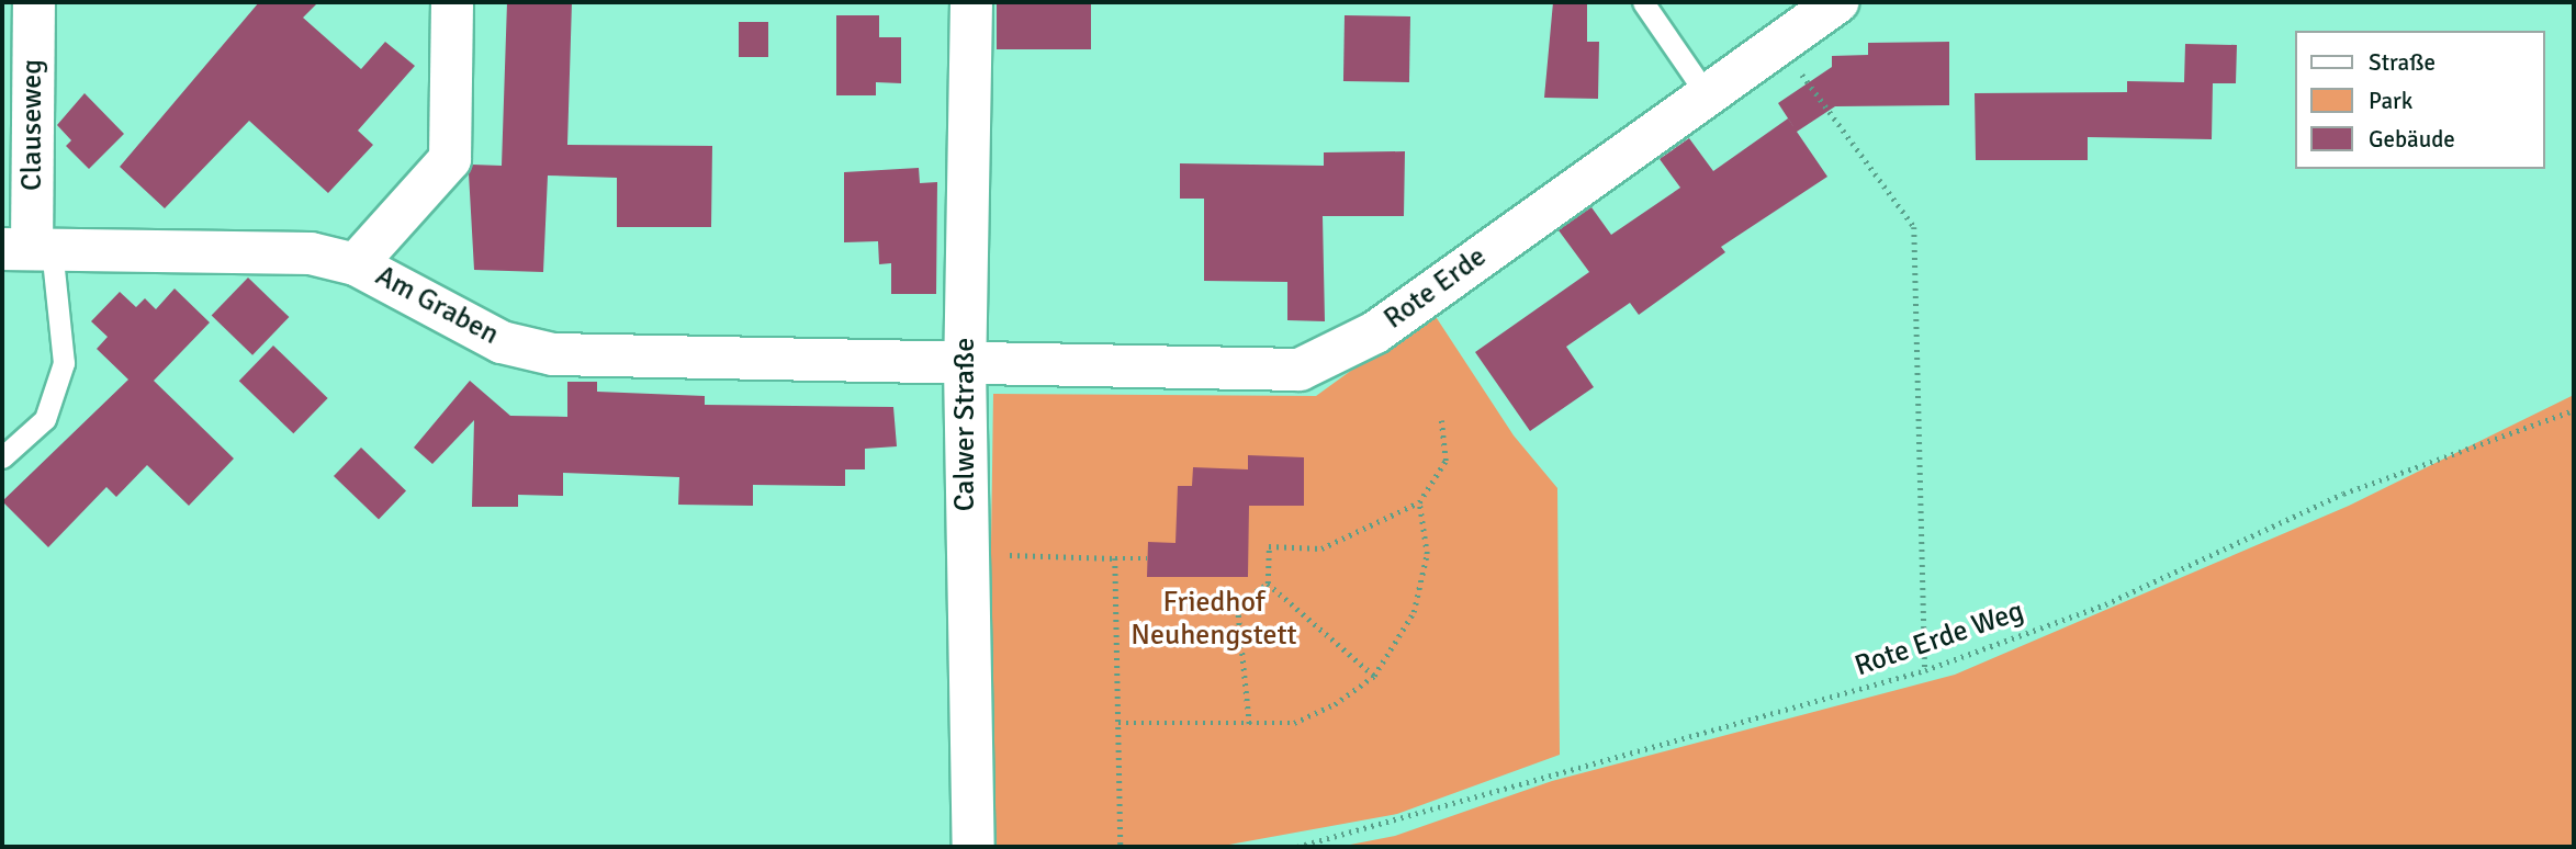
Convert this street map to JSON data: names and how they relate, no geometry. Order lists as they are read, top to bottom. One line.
{"streets":{"street":["Clauseweg","Rote Erde","Am Graben","Calwer Straße"],"path":["Rote Erde Weg"]},"crossings":[["Clauseweg","Am Graben"],["Rote Erde","Am Graben"],["Rote Erde","Calwer Straße"],["Am Graben","Calwer Straße"]],"parks":["Friedhof Neuhengstett"],"legend":["Straße","Park","Gebäude"]}
